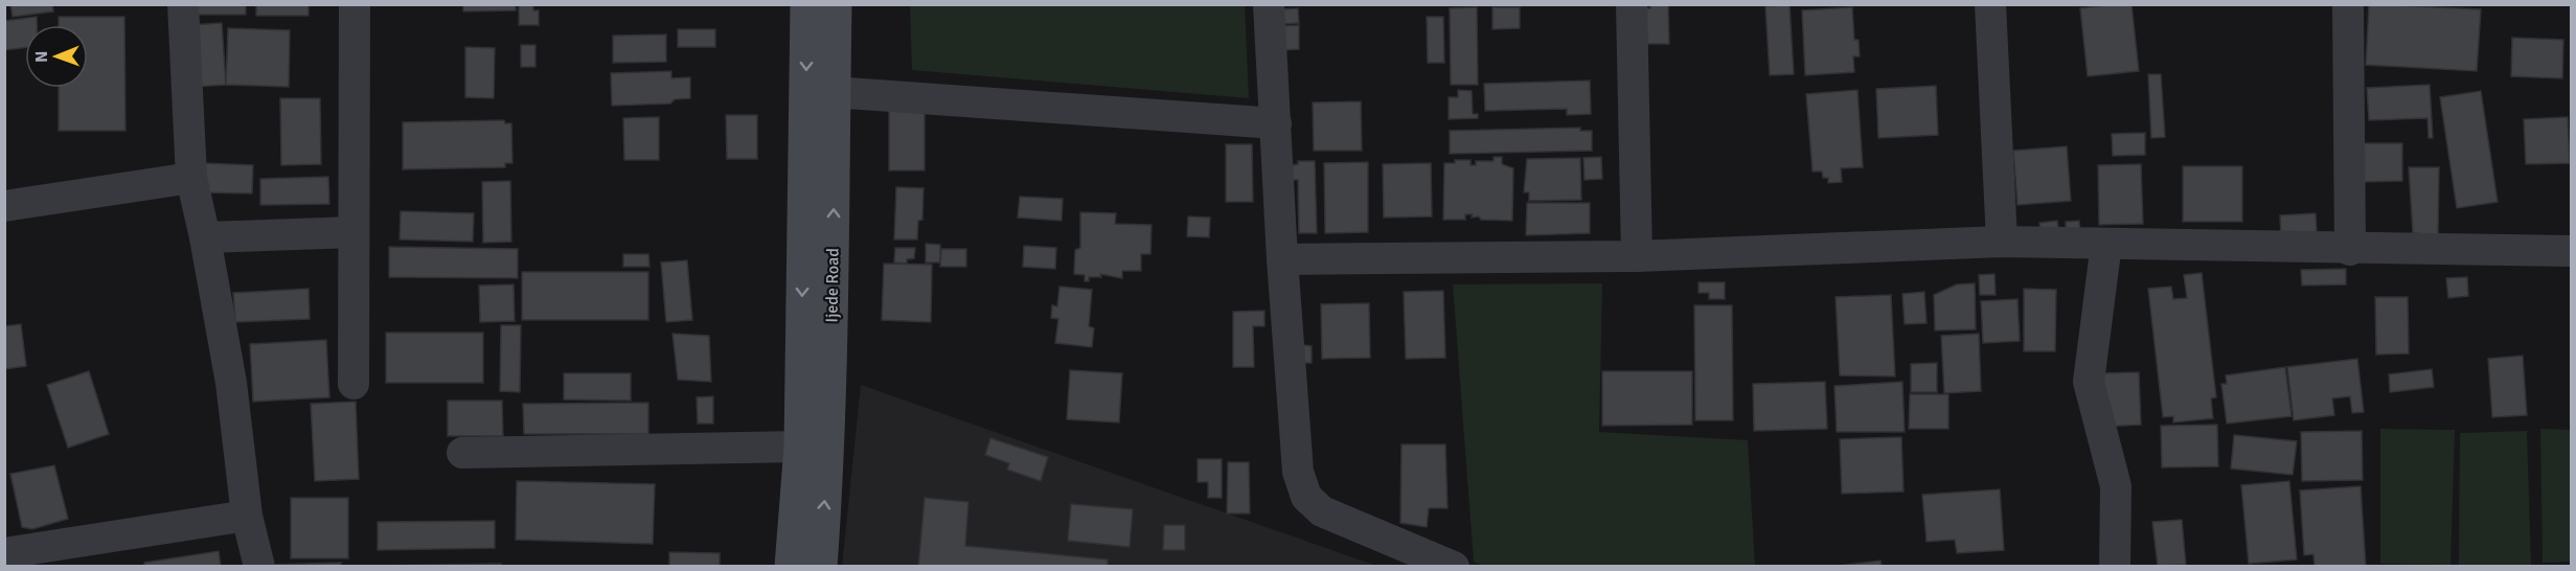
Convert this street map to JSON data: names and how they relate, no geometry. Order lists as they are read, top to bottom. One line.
{"streets":{"main road":["Ijede Road"]},"north":"left"}
